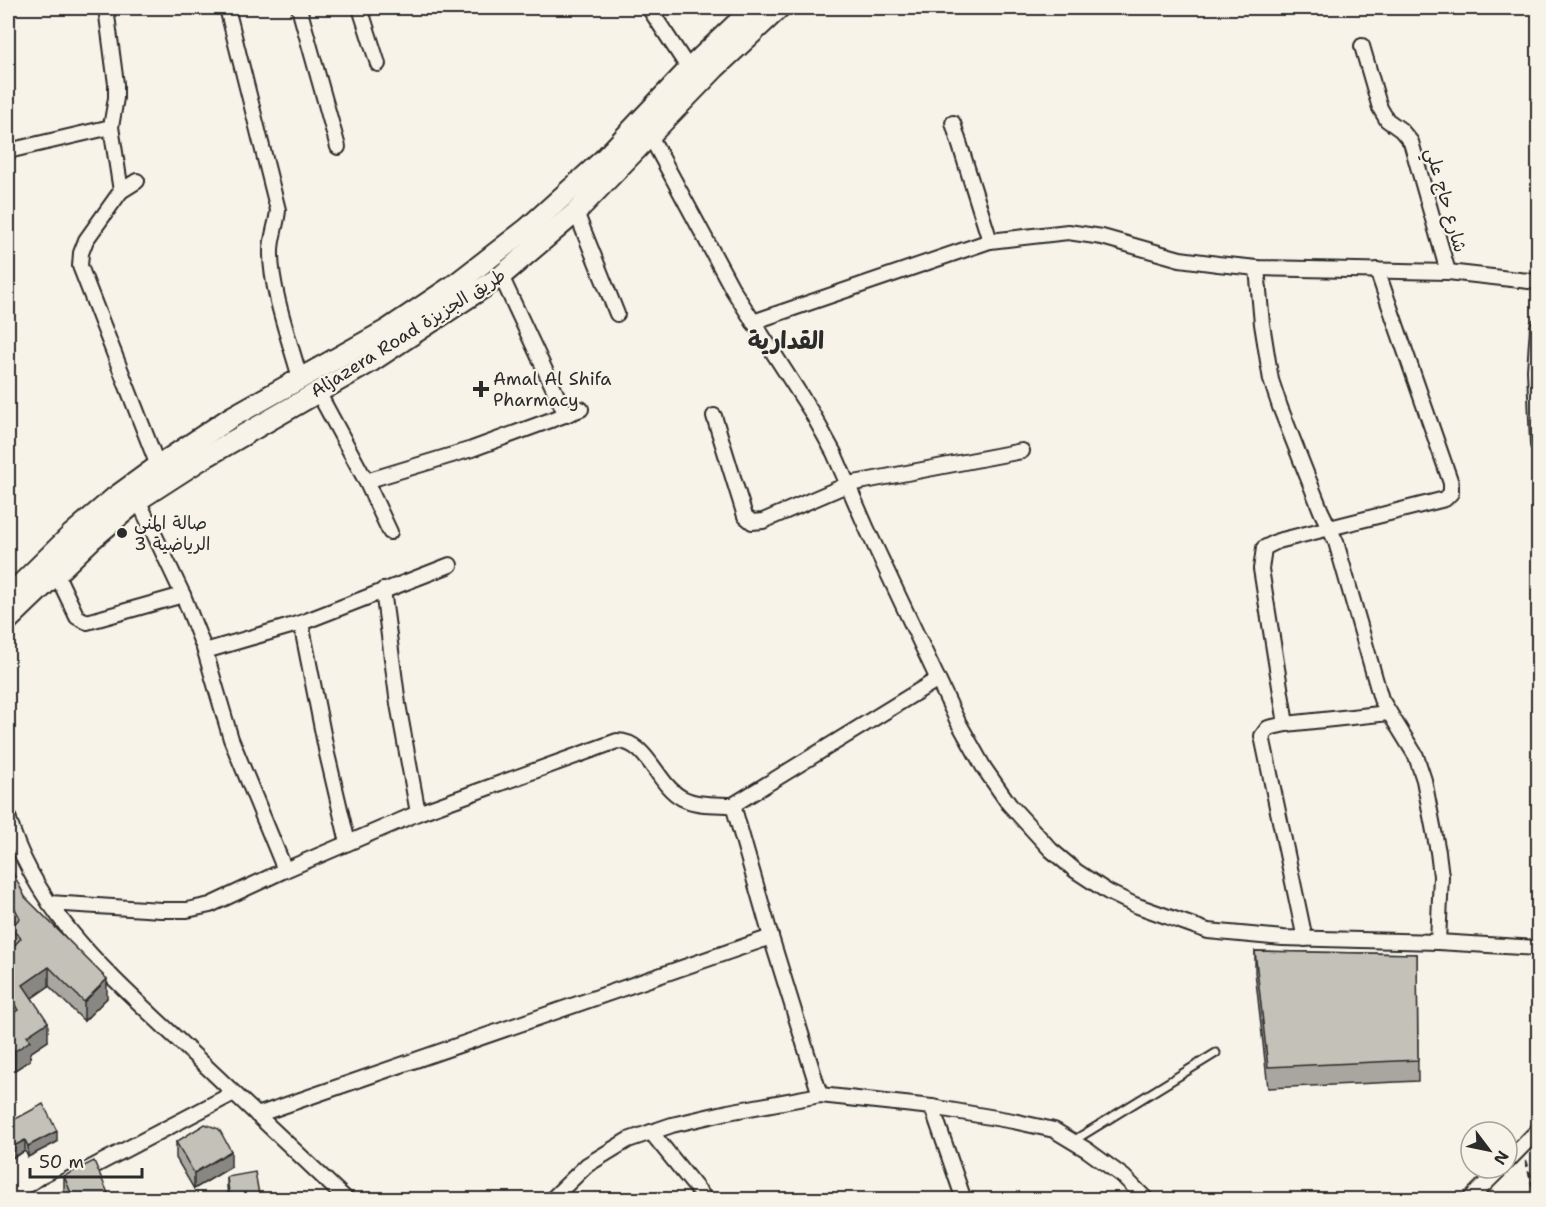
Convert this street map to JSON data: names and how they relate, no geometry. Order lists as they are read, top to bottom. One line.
{"streets":{"main road":["Aljazera Road طريق الجزيزة"],"street":["شارع حاج علي"]},"districts":["القدارية"],"places":{"health":["Amal Al Shifa Pharmacy"],"other":["صالة المنى الرياضية 3"]},"scale_bar":"50 m","north":"bottom right"}
